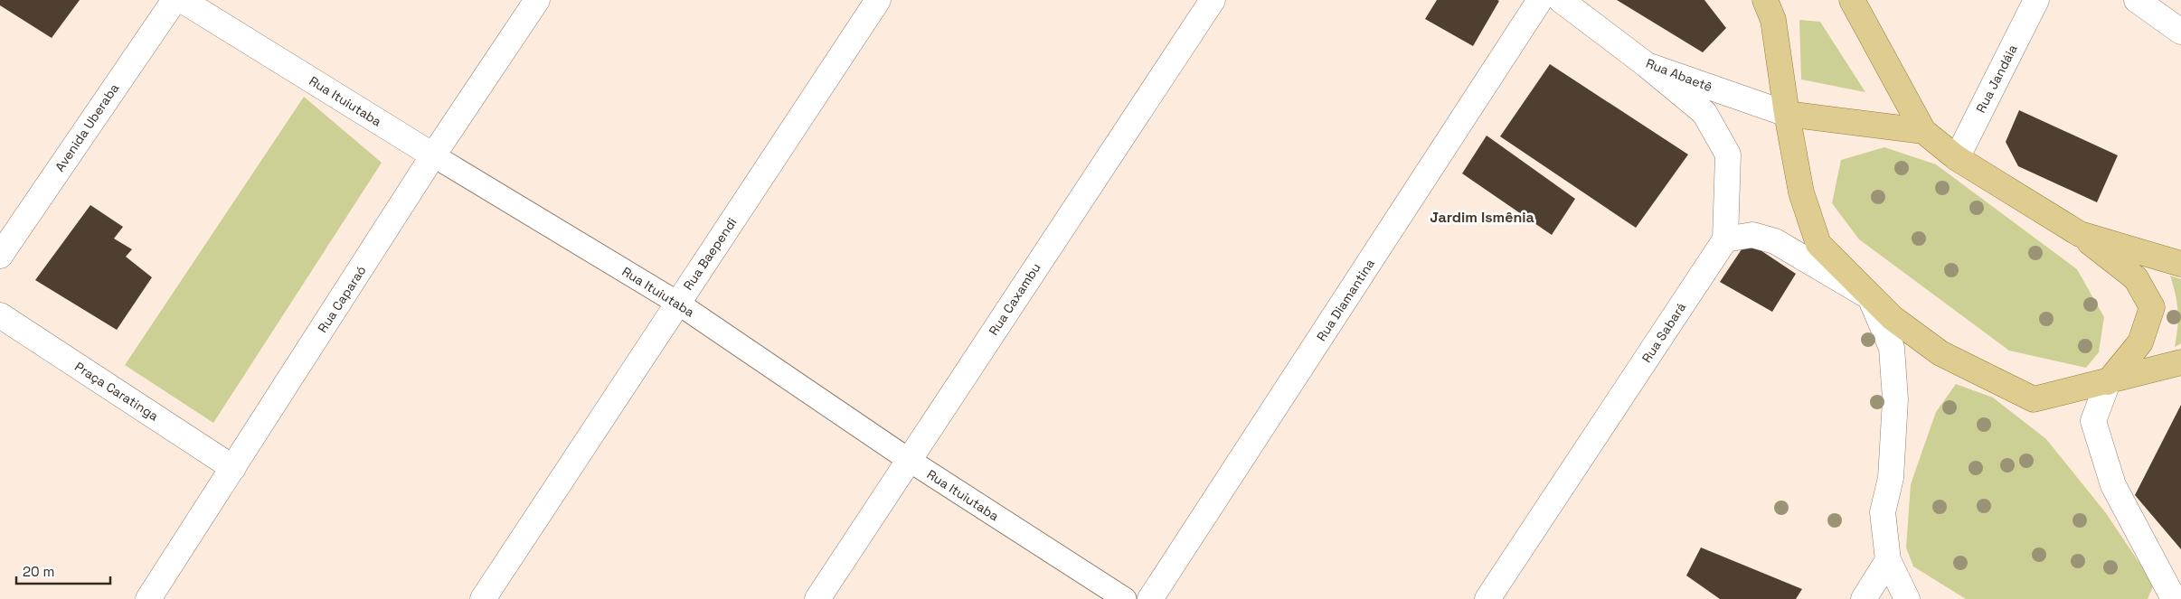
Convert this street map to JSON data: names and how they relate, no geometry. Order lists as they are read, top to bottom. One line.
{"streets":{"street":["Rua Abaetê","Rua Jandáia","Rua Ituiutaba","Avenida Uberaba","Rua Baependi","Rua Caparaó","Rua Caxambu","Rua Diamantina","Rua Sabará","Praça Caratinga"]},"crossings":[["Rua Ituiutaba","Rua Baependi"],["Rua Ituiutaba","Rua Caparaó"],["Rua Ituiutaba","Rua Caxambu"],["Rua Caparaó","Praça Caratinga"]],"districts":["Jardim Ismênia"],"scale_bar":"20 m"}
